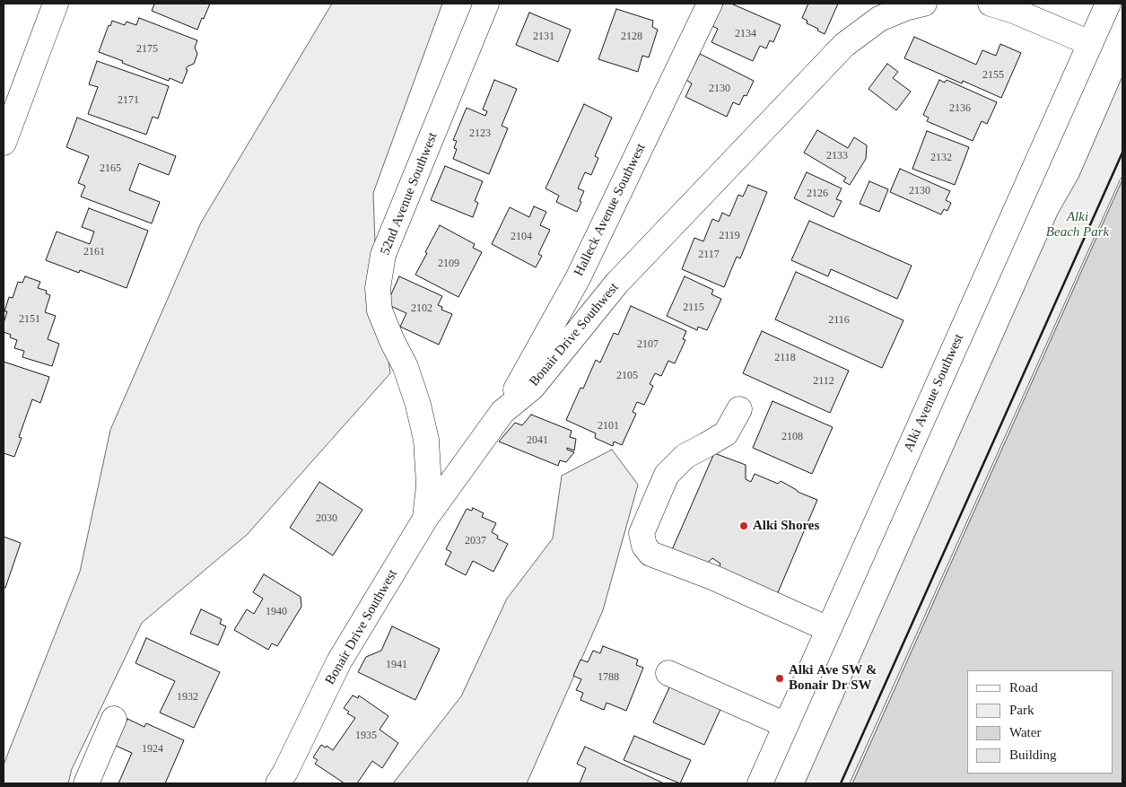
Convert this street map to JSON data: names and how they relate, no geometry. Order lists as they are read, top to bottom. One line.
{"streets":{"street":["52nd Avenue Southwest","Halleck Avenue Southwest","Bonair Drive Southwest","Alki Avenue Southwest"]},"crossings":[["52nd Avenue Southwest","Bonair Drive Southwest"],["Halleck Avenue Southwest","Bonair Drive Southwest"]],"parks":["Alki Beach Park"],"places":["Alki Shores","Alki Ave SW & Bonair Dr SW"],"house_numbers":["2134","2131","2128","2175","2155","2130","2171","2136","2123","2133","2132","2165","2130","2126","2119","2104","2161","2117","2109","2115","2102","2151","2116","2107","2118","2105","2112","2101","2108","2041","2030","2037","1940","1941","1788","1932","1935","1924"],"legend":["Road","Park","Water","Building"]}
